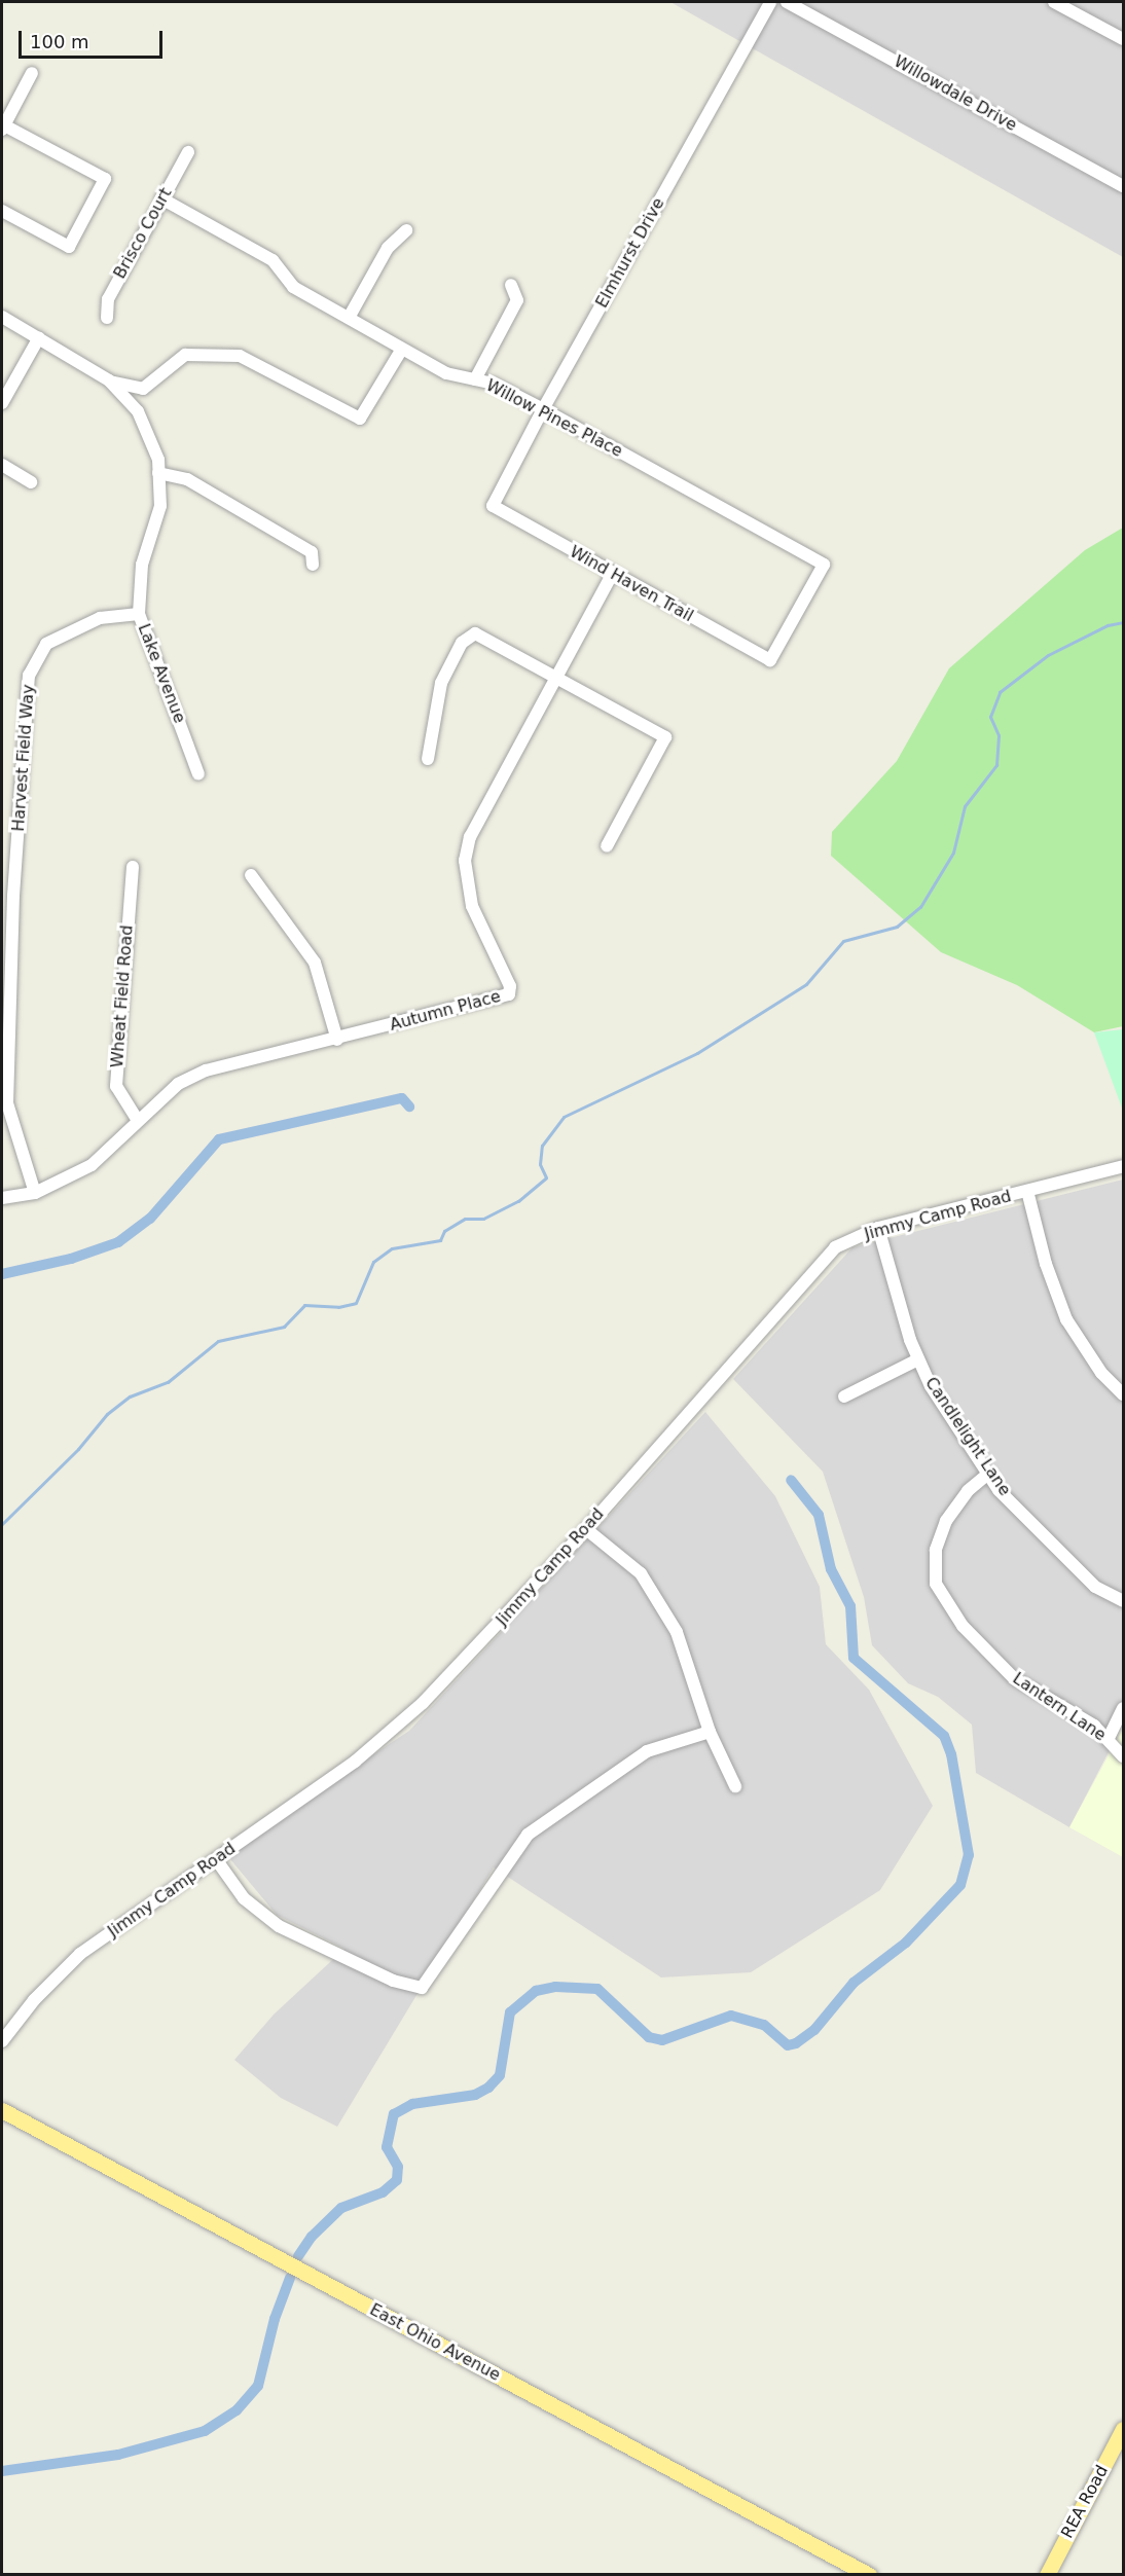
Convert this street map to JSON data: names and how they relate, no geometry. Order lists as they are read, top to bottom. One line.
{"streets":{"main road":["East Ohio Avenue","REA Road"],"street":["Willowdale Drive","Brisco Court","Elmhurst Drive","Willow Pines Place","Wind Haven Trail","Lake Avenue","Harvest Field Way","Wheat Field Road","Autumn Place","Jimmy Camp Road","Candlelight Lane","Lantern Lane"]},"crossings":[["Brisco Court","Willow Pines Place"],["Elmhurst Drive","Willow Pines Place"],["Elmhurst Drive","Wind Haven Trail"],["Willow Pines Place","Wind Haven Trail"],["Wind Haven Trail","Autumn Place"],["Lake Avenue","Harvest Field Way"],["Harvest Field Way","Autumn Place"],["Wheat Field Road","Autumn Place"],["Jimmy Camp Road","Candlelight Lane"],["Candlelight Lane","Lantern Lane"]],"scale_bar":"100 m"}
